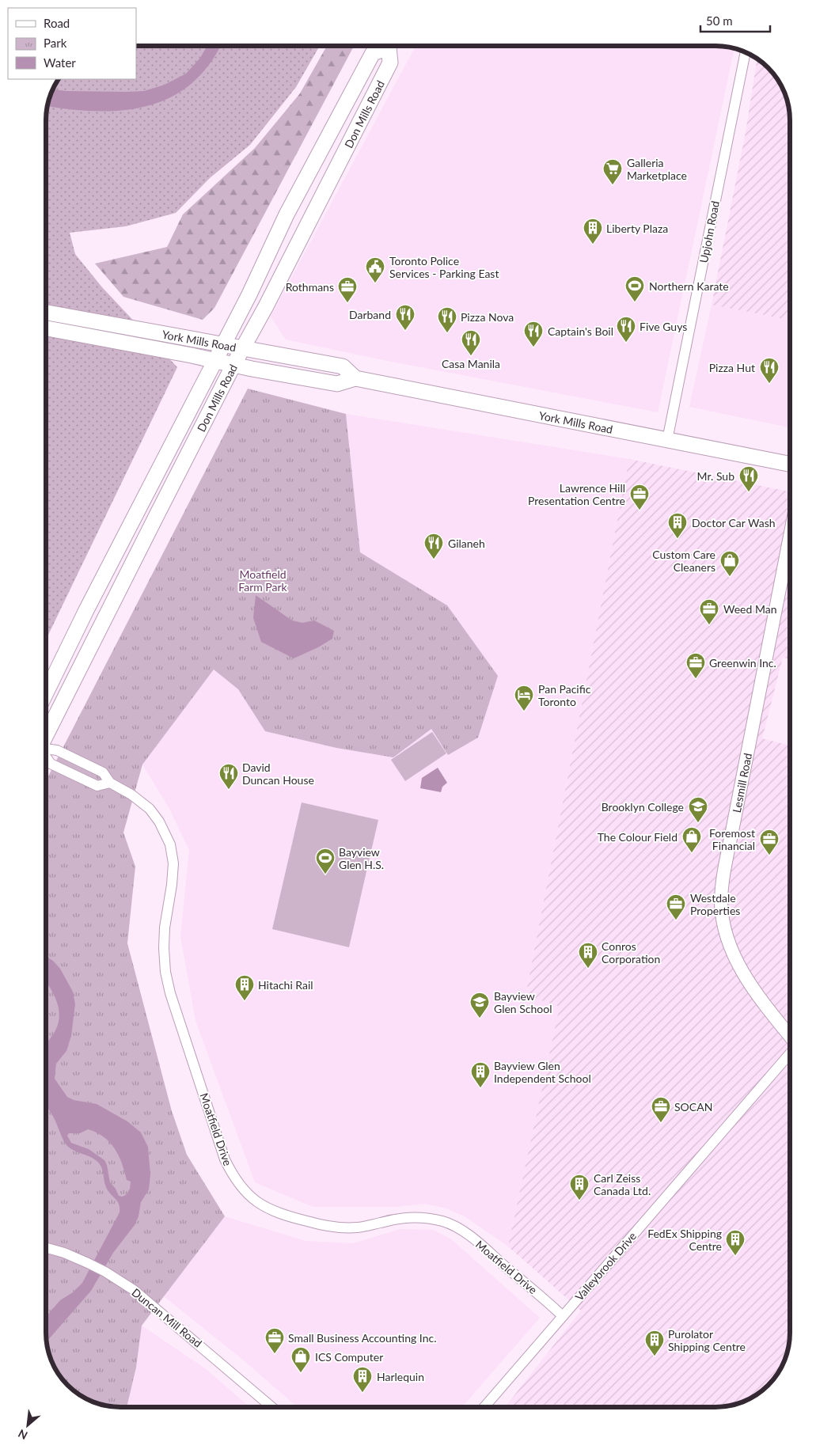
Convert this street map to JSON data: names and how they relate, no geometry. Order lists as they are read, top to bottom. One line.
{"streets":{"main road":["Don Mills Road","York Mills Road"],"street":["Upjohn Road","Lesmill Road","Moatfield Drive","Valleybrook Drive","Duncan Mill Road"]},"crossings":[["Don Mills Road","York Mills Road"],["Upjohn Road","York Mills Road"],["Moatfield Drive","Valleybrook Drive"]],"parks":["Moatfield Farm Park"],"places":{"supermarket":["Galleria Marketplace"],"building":["Liberty Plaza","Doctor Car Wash","Conros Corporation","Hitachi Rail","Bayview Glen Independent School","Carl Zeiss Canada Ltd.","FedEx Shipping Centre","Purolator Shipping Centre","Harlequin"],"public building":["Toronto Police Services - Parking East"],"sports":["Northern Karate","Bayview Glen H.S."],"office":["Rothmans","Lawrence Hill Presentation Centre","Weed Man","Greenwin Inc.","Foremost Financial","Westdale Properties","SOCAN","Small Business Accounting Inc."],"restaurant":["Darband","Pizza Nova","Five Guys","Captain's Boil","Casa Manila","Pizza Hut","Mr. Sub","Gilaneh","David Duncan House"],"shop":["Custom Care Cleaners","The Colour Field","ICS Computer"],"hotel":["Pan Pacific Toronto"],"school or university":["Brooklyn College","Bayview Glen School"]},"legend":["Road","Park","Water"],"scale_bar":"50 m","north":"bottom left"}
